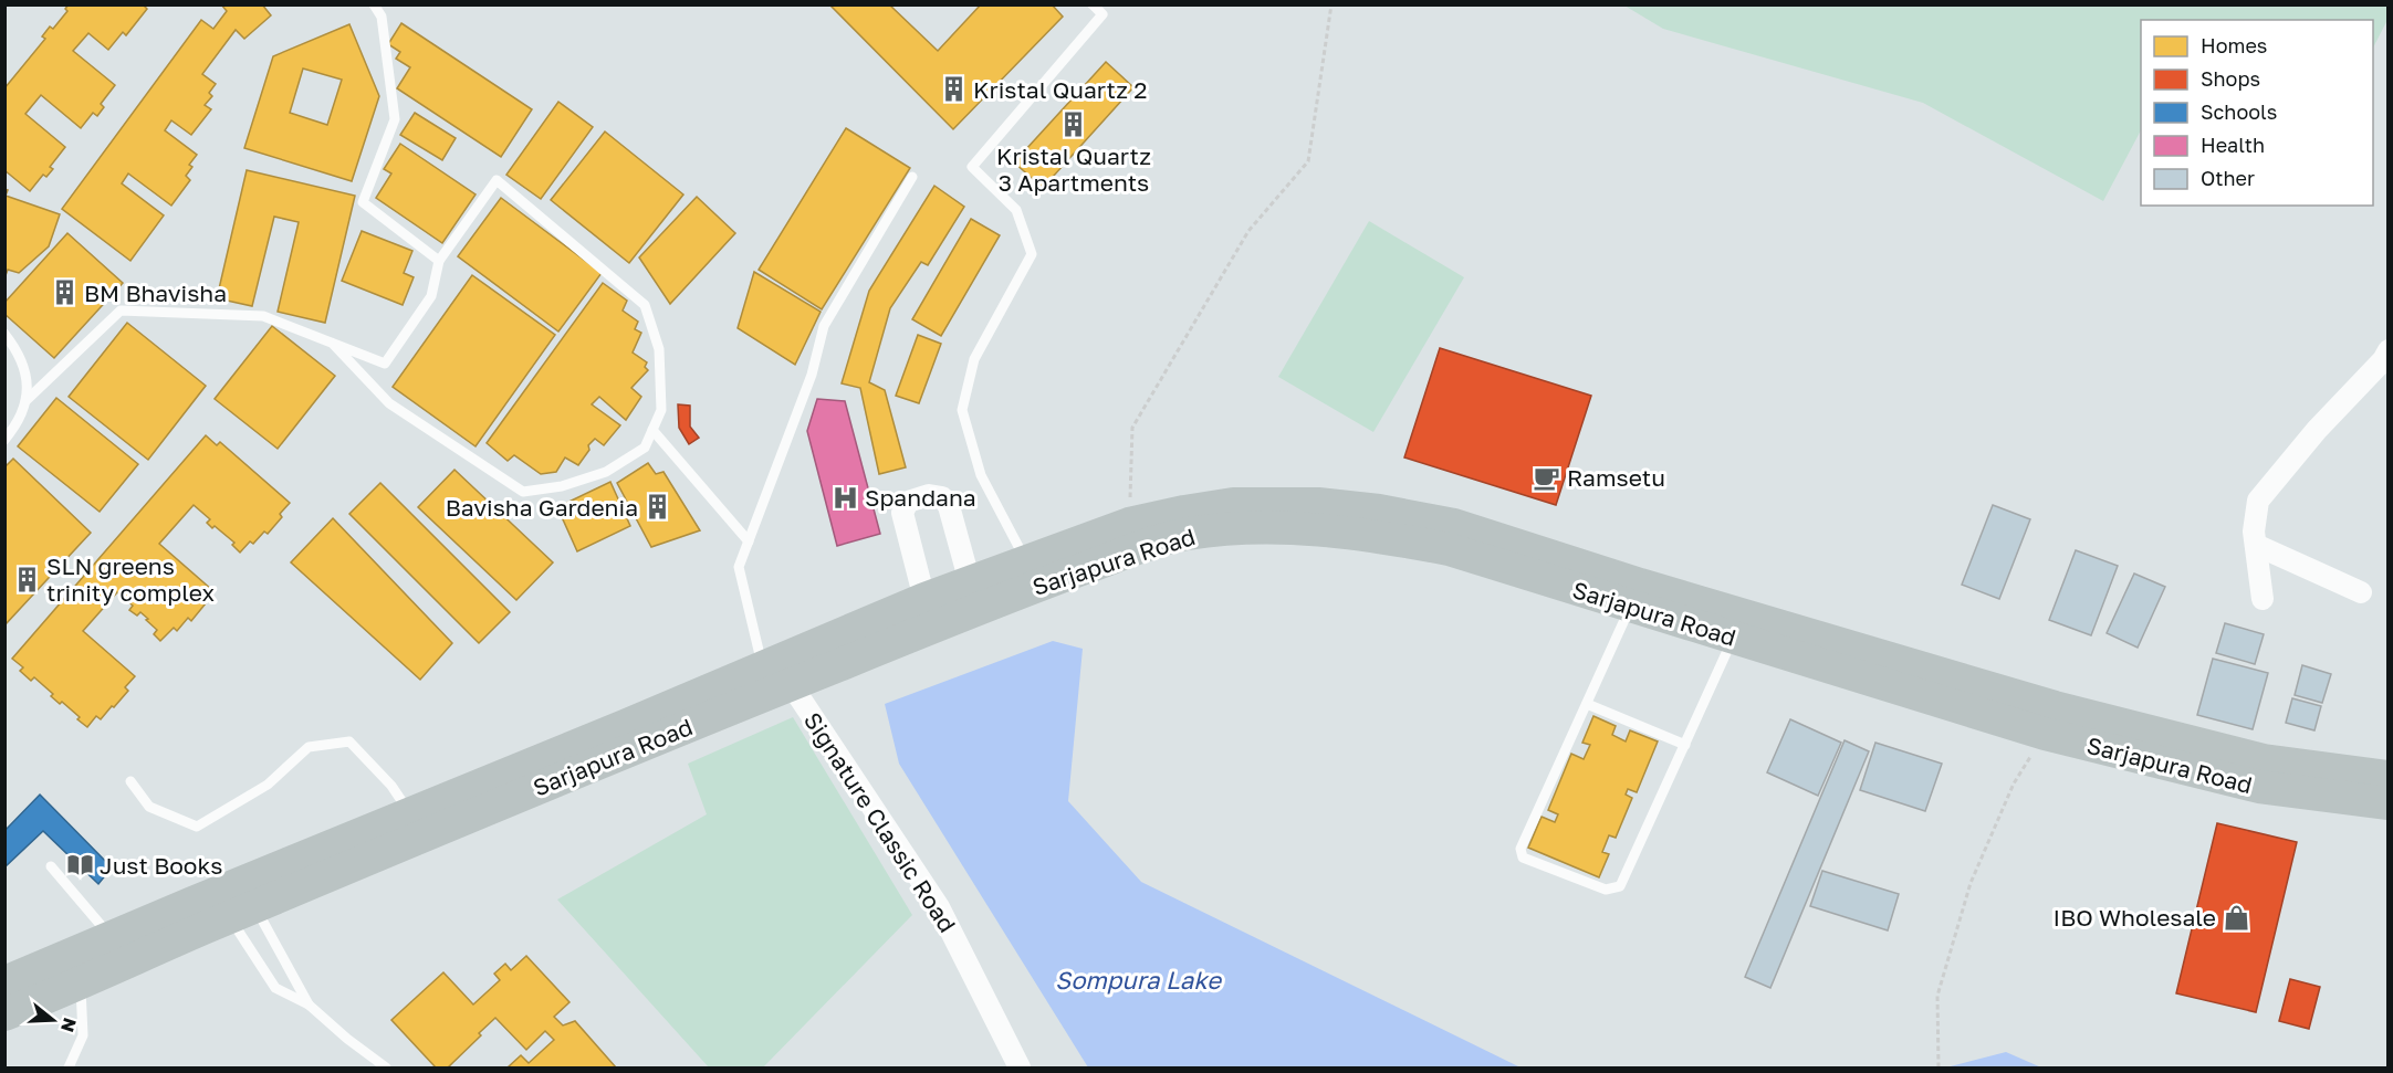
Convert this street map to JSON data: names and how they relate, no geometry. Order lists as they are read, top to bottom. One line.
{"streets":{"main road":["Sarjapura Road"],"street":["Signature Classic Road"]},"crossings":[["Sarjapura Road","Signature Classic Road"]],"water":["Sompura Lake"],"places":{"building":["Kristal Quartz 2","Kristal Quartz 3 Apartments","BM Bhavisha","Bavisha Gardenia","SLN greens trinity complex"],"cafe":["Ramsetu"],"hospital":["Spandana"],"library":["Just Books"],"shop":["IBO Wholesale"]},"legend":["Homes","Shops","Schools","Health","Other"],"north":"right"}
